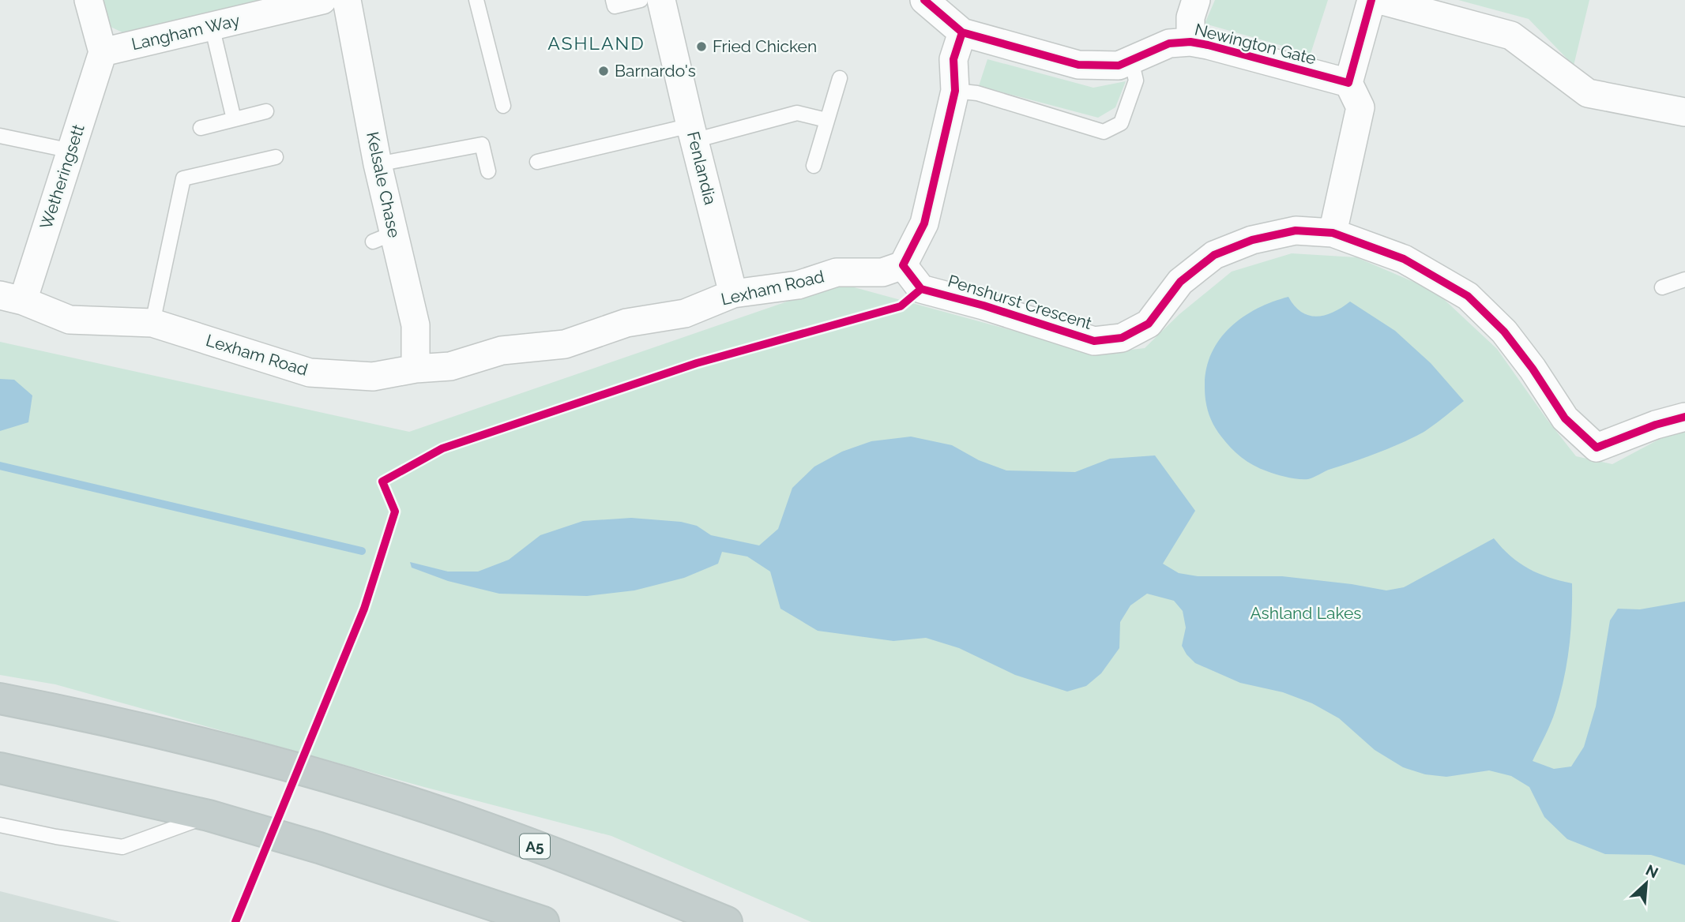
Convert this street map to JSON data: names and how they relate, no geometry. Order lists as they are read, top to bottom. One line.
{"streets":{"highway":["A5"],"street":["Langham Way","Newington Gate","Fenlandia","Wetheringsett","Kelsale Chase","Lexham Road","Penshurst Crescent"]},"crossings":[["Langham Way","Wetheringsett"],["Fenlandia","Lexham Road"],["Wetheringsett","Lexham Road"],["Kelsale Chase","Lexham Road"],["Lexham Road","Penshurst Crescent"]],"districts":["ASHLAND"],"parks":["Ashland Lakes"],"places":["Fried Chicken","Barnardo's"],"north":"top right"}
